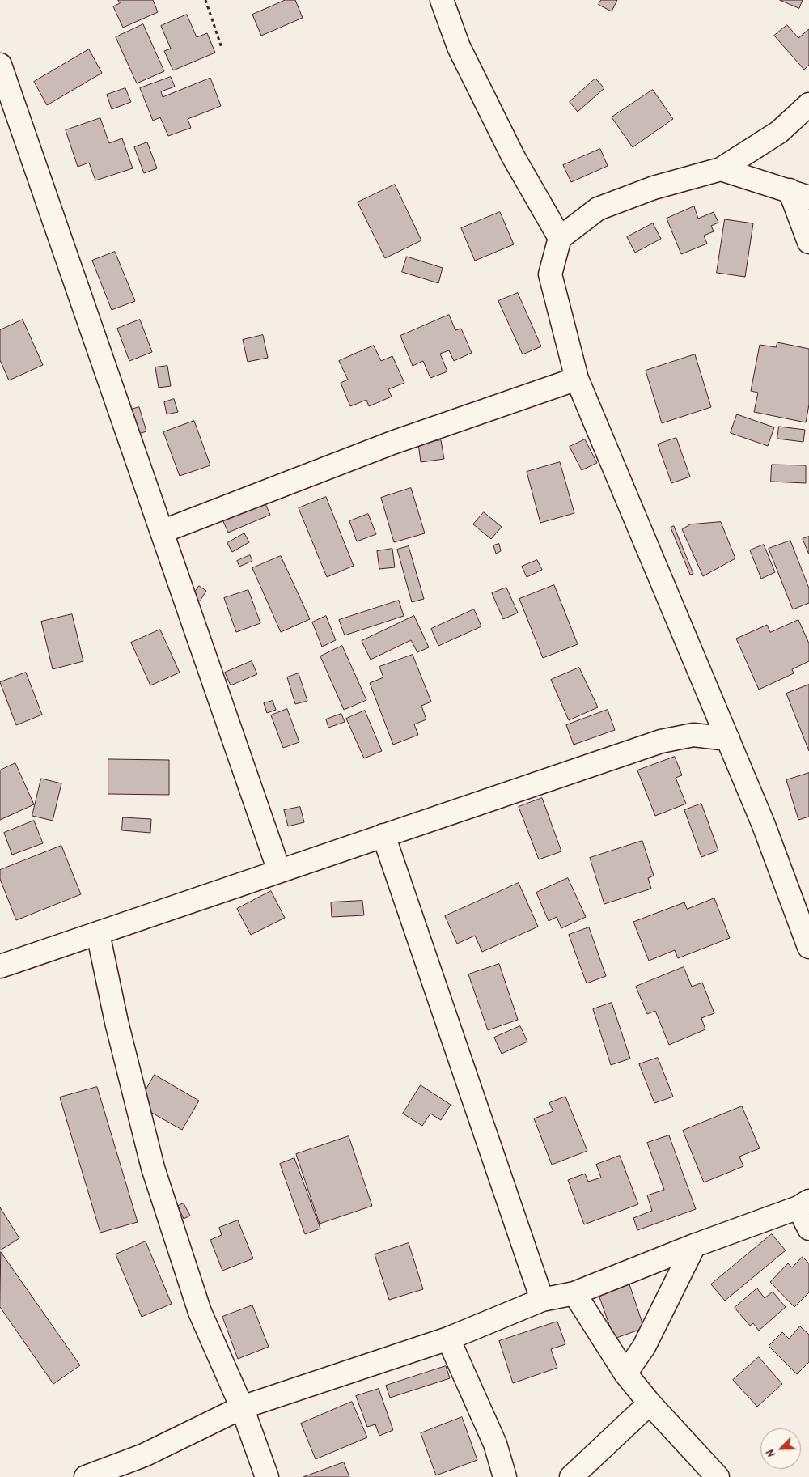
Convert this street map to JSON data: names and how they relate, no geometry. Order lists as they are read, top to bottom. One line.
{"north":"bottom left"}
